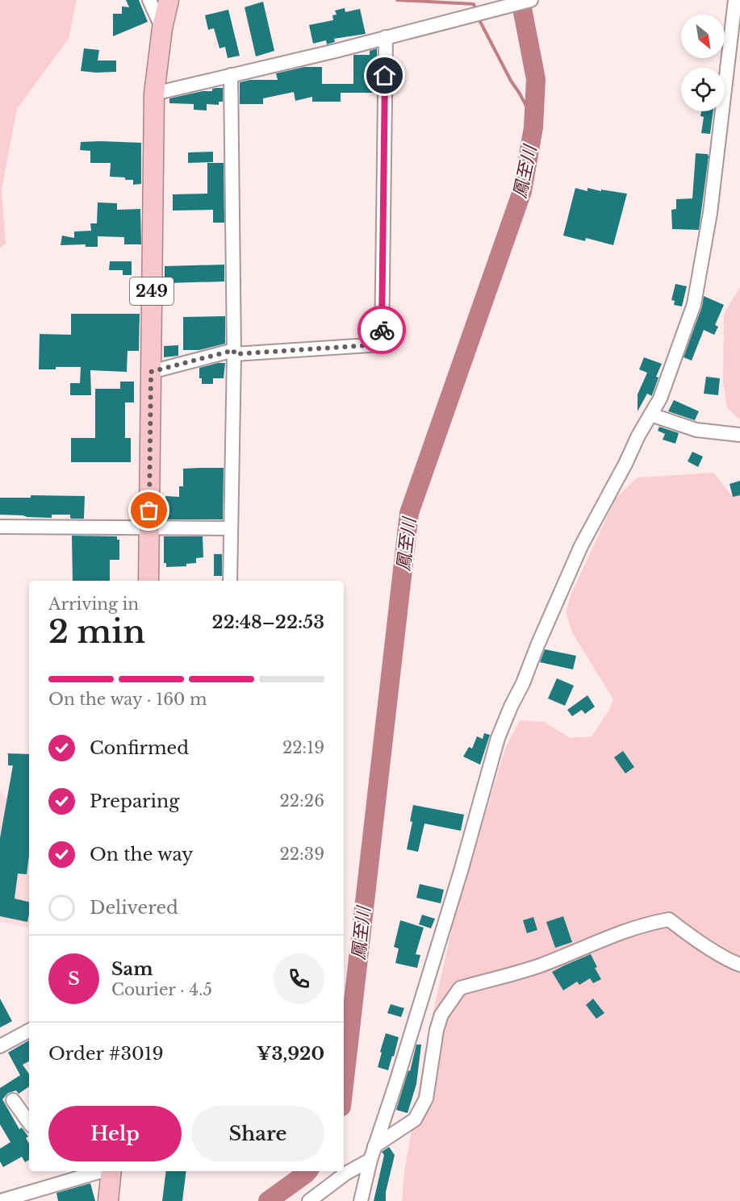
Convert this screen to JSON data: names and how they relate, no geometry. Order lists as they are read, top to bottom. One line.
{"streets":{"highway":["249"]},"water":["鳳至川"],"north":"bottom right","page":{"heading":["2 min","Arriving in","22:48–22:53"],"panel":["Sam","Courier · 4.5","Order #3019","¥3,920"],"bar":"On the way · 160 m","list":[["Confirmed","22:19"],["Preparing","22:26"],["On the way","22:39"],"Delivered"],"round":"S","buttons":["Help","Share"]}}
